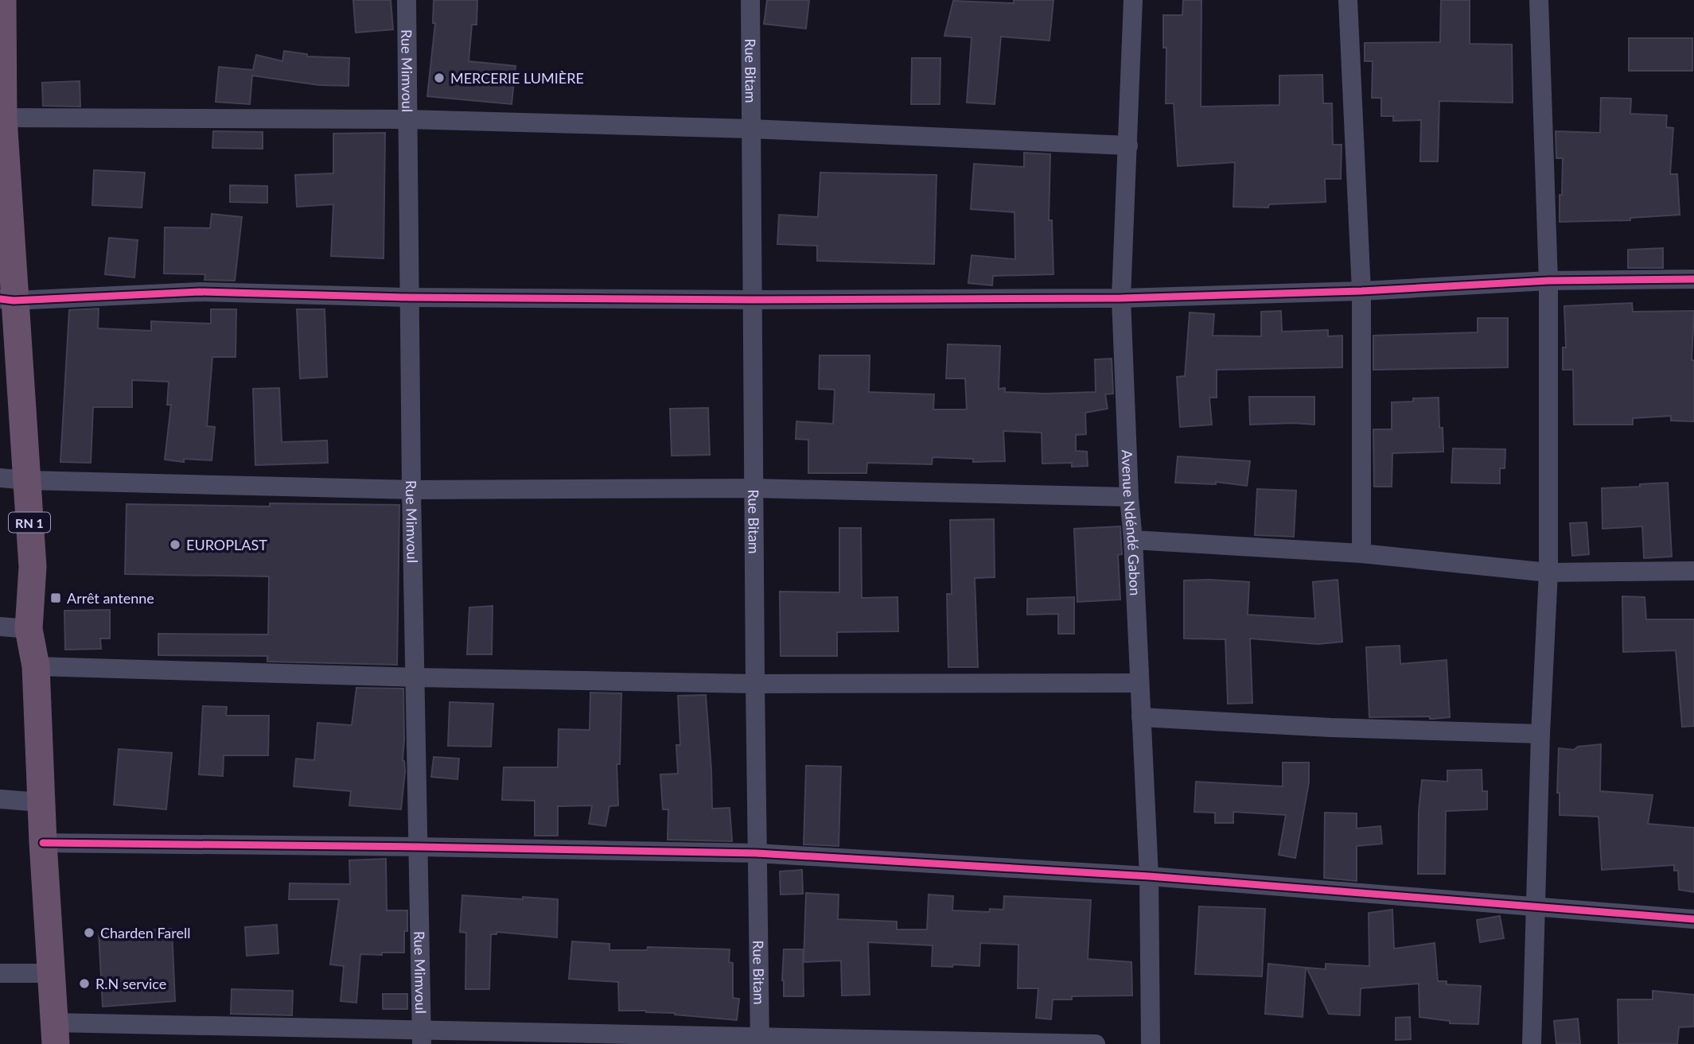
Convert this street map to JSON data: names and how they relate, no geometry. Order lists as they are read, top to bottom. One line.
{"streets":{"highway":["RN 1"],"street":["Rue Mimvoul","Rue Bitam","Avenue Ndéndé Gabon"]},"places":{"other":["MERCERIE LUMIÈRE","EUROPLAST","Charden Farell","R.N service"],"transit":["Arrêt antenne"]}}
